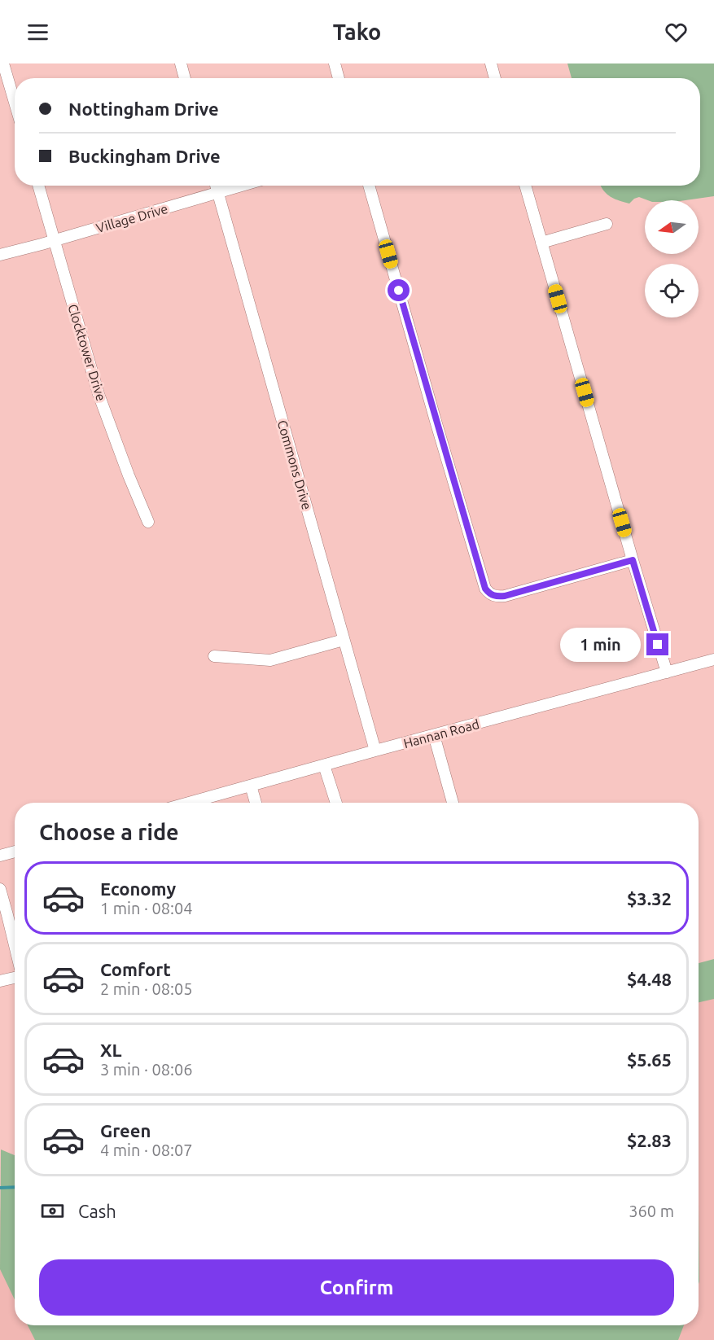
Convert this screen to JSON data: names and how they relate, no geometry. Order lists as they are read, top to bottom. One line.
{"streets":{"street":["Village Drive","Clocktower Drive","Commons Drive","Hannan Road"]},"crossings":[["Village Drive","Clocktower Drive"],["Village Drive","Commons Drive"],["Commons Drive","Hannan Road"]],"north":"left","page":{"header":"Tako","banner":["Nottingham Drive","Buckingham Drive"],"bubble":"1 min","heading":"Choose a ride","list":[{"name":"Economy","note":"1 min · 08:04","value":"$3.32"},{"name":"Comfort","note":"2 min · 08:05","value":"$4.48"},{"name":"XL","note":"3 min · 08:06","value":"$5.65"},{"name":"Green","note":"4 min · 08:07","value":"$2.83"}],"pay":["Cash","360 m"],"buttons":"Confirm"}}
